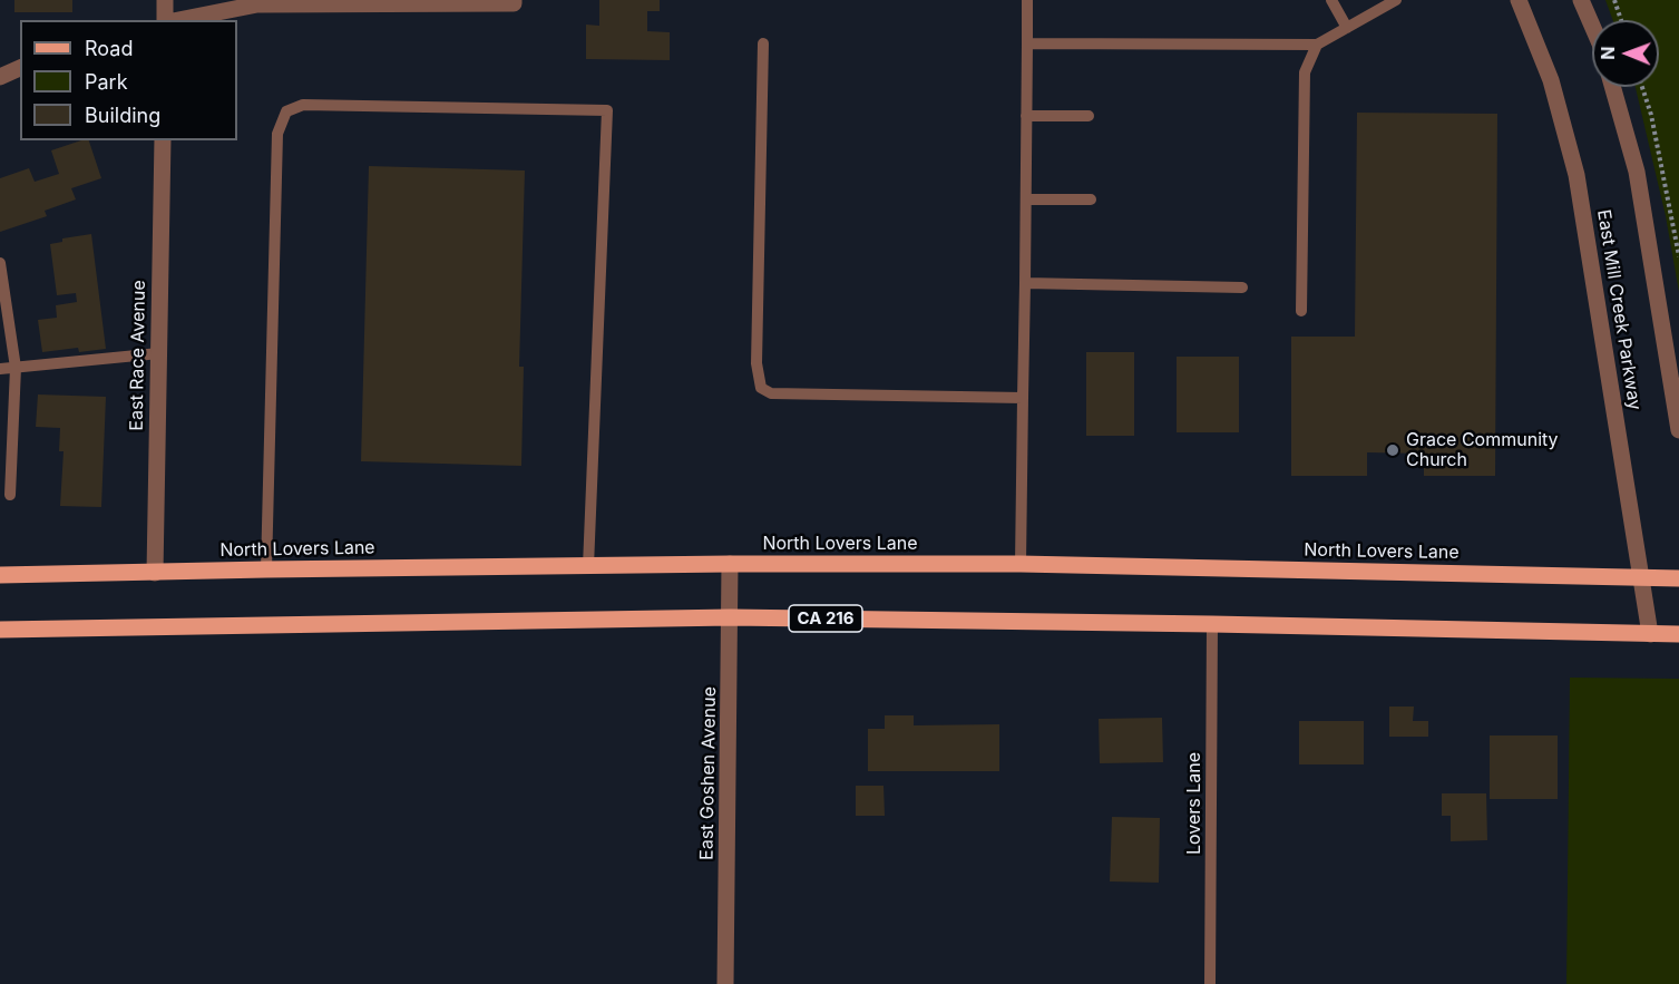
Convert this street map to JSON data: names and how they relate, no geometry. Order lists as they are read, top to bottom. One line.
{"streets":{"main road":["North Lovers Lane","CA 216"],"street":["East Mill Creek Parkway","East Race Avenue","East Goshen Avenue"],"lane":["Lovers Lane"]},"crossings":[["East Mill Creek Parkway","North Lovers Lane"],["East Mill Creek Parkway","CA 216"],["East Race Avenue","North Lovers Lane"],["North Lovers Lane","East Goshen Avenue"],["CA 216","East Goshen Avenue"],["CA 216","Lovers Lane"]],"places":["Grace Community Church"],"legend":["Road","Park","Building"],"north":"left"}
